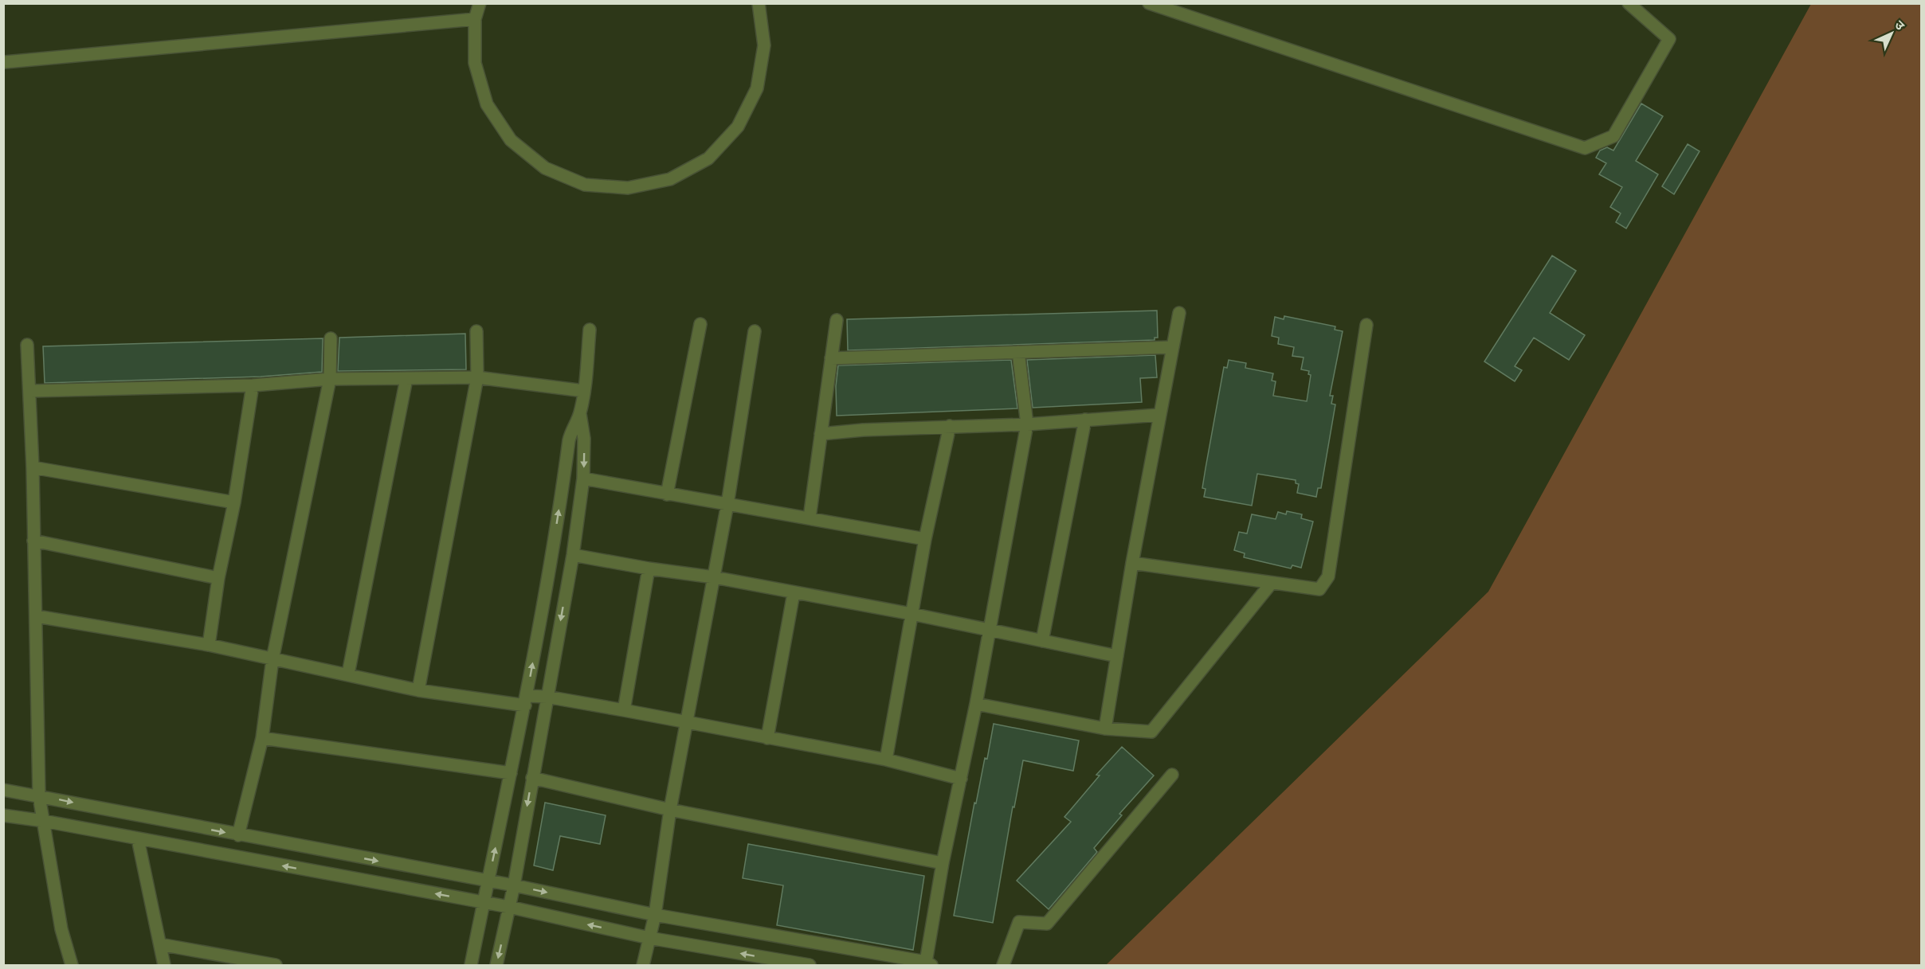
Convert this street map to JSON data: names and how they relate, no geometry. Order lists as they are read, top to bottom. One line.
{"north":"top right"}
